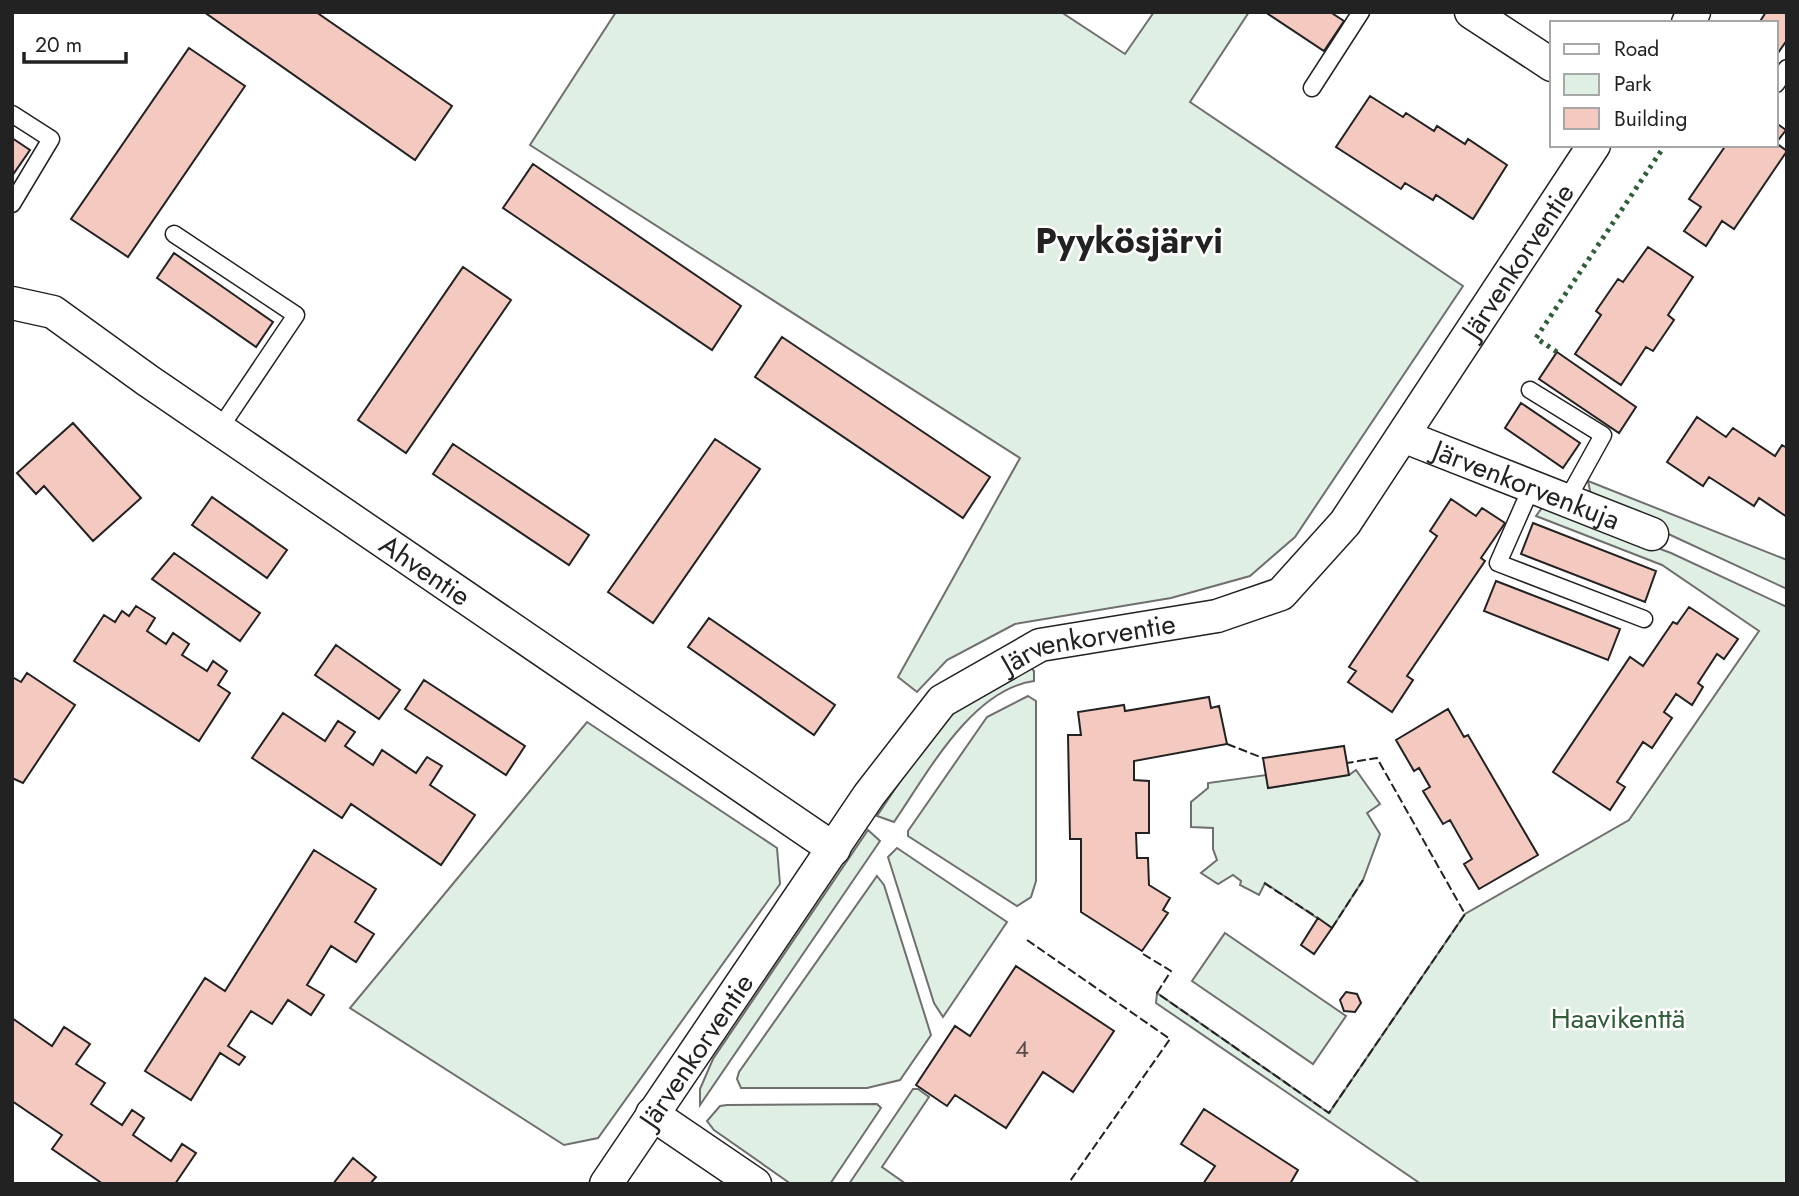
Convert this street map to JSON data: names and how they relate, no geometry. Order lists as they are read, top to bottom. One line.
{"streets":{"street":["Järvenkorventie","Järvenkorvenkuja","Ahventie"]},"crossings":[["Järvenkorventie","Järvenkorvenkuja"],["Järvenkorventie","Ahventie"]],"districts":["Pyykösjärvi"],"parks":["Haavikenttä"],"house_numbers":["4"],"legend":["Road","Park","Building"],"scale_bar":"20 m"}
